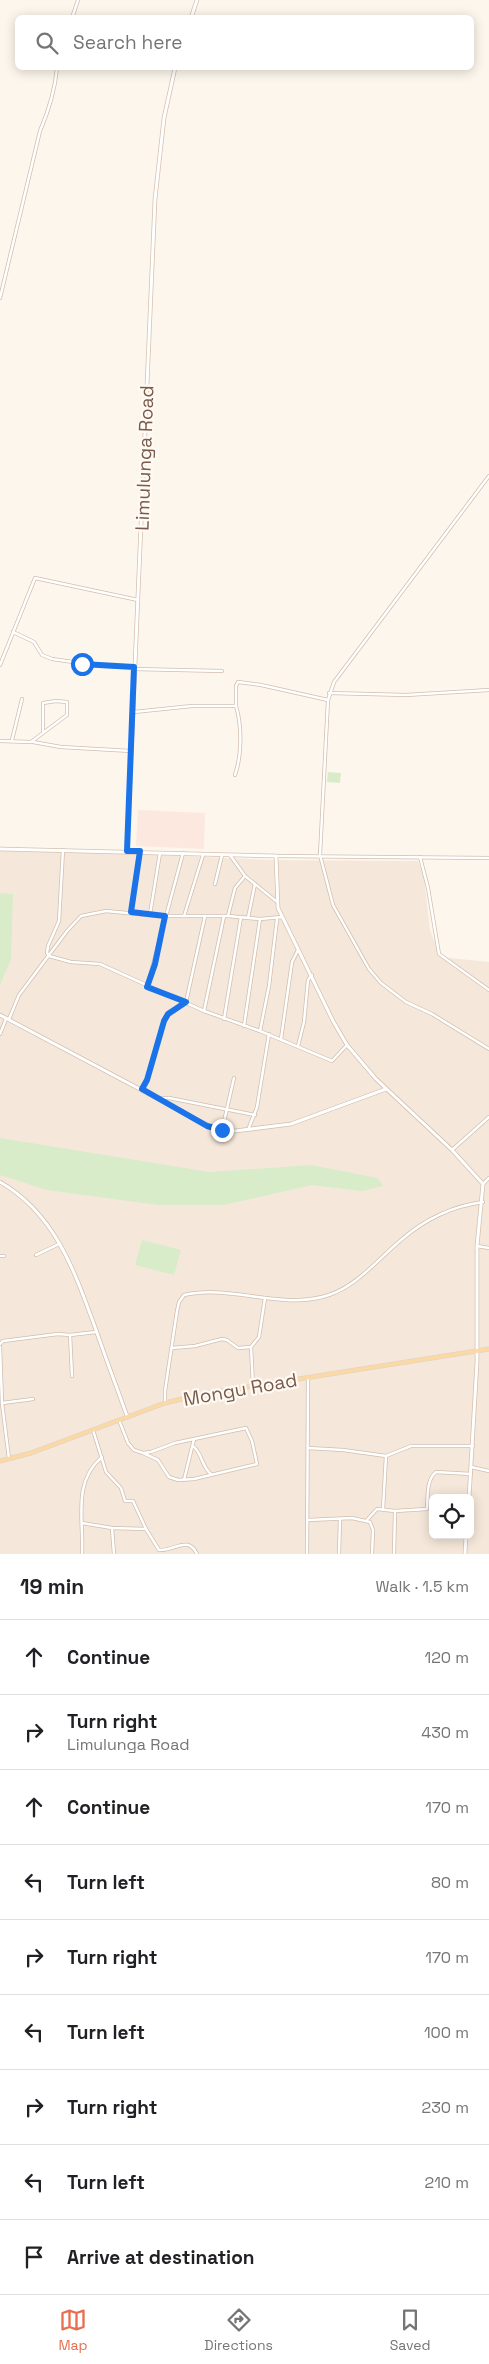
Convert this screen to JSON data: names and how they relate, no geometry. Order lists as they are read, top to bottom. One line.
{"streets":{"main road":["Limulunga Road","Mongu Road"]},"page":{"search":"Search here","heading":["19 min","Walk · 1.5 km"],"list":[["Continue","120 m"],["Turn right","Limulunga Road","430 m"],["Continue","170 m"],["Turn left","80 m"],["Turn right","170 m"],["Turn left","100 m"],["Turn right","230 m"],["Turn left","210 m"],"Arrive at destination"],"nav":["Map","Directions","Saved"]}}
